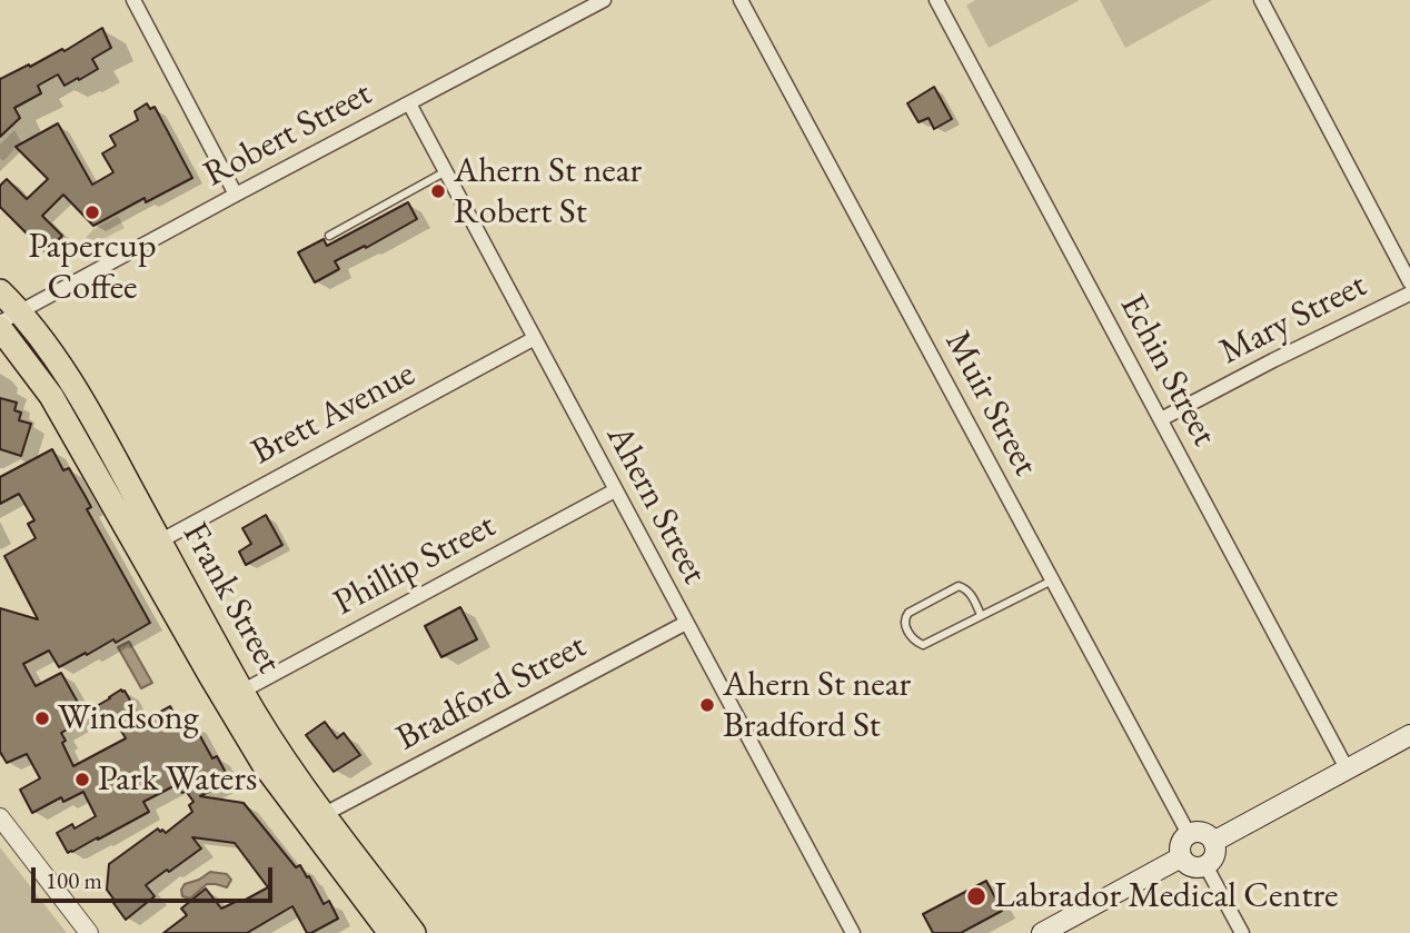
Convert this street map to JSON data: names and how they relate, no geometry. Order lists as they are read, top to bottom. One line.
{"streets":{"highway":["Frank Street"],"street":["Robert Street","Mary Street","Echin Street","Muir Street","Brett Avenue","Ahern Street","Phillip Street","Bradford Street"]},"crossings":[["Robert Street","Ahern Street"],["Robert Street","Frank Street"],["Mary Street","Echin Street"],["Brett Avenue","Ahern Street"],["Brett Avenue","Frank Street"],["Ahern Street","Phillip Street"],["Ahern Street","Bradford Street"],["Phillip Street","Frank Street"],["Frank Street","Bradford Street"]],"places":["Ahern St near Robert St","Papercup Coffee","Ahern St near Bradford St","Windsong","Park Waters","Labrador Medical Centre"],"scale_bar":"100 m"}
